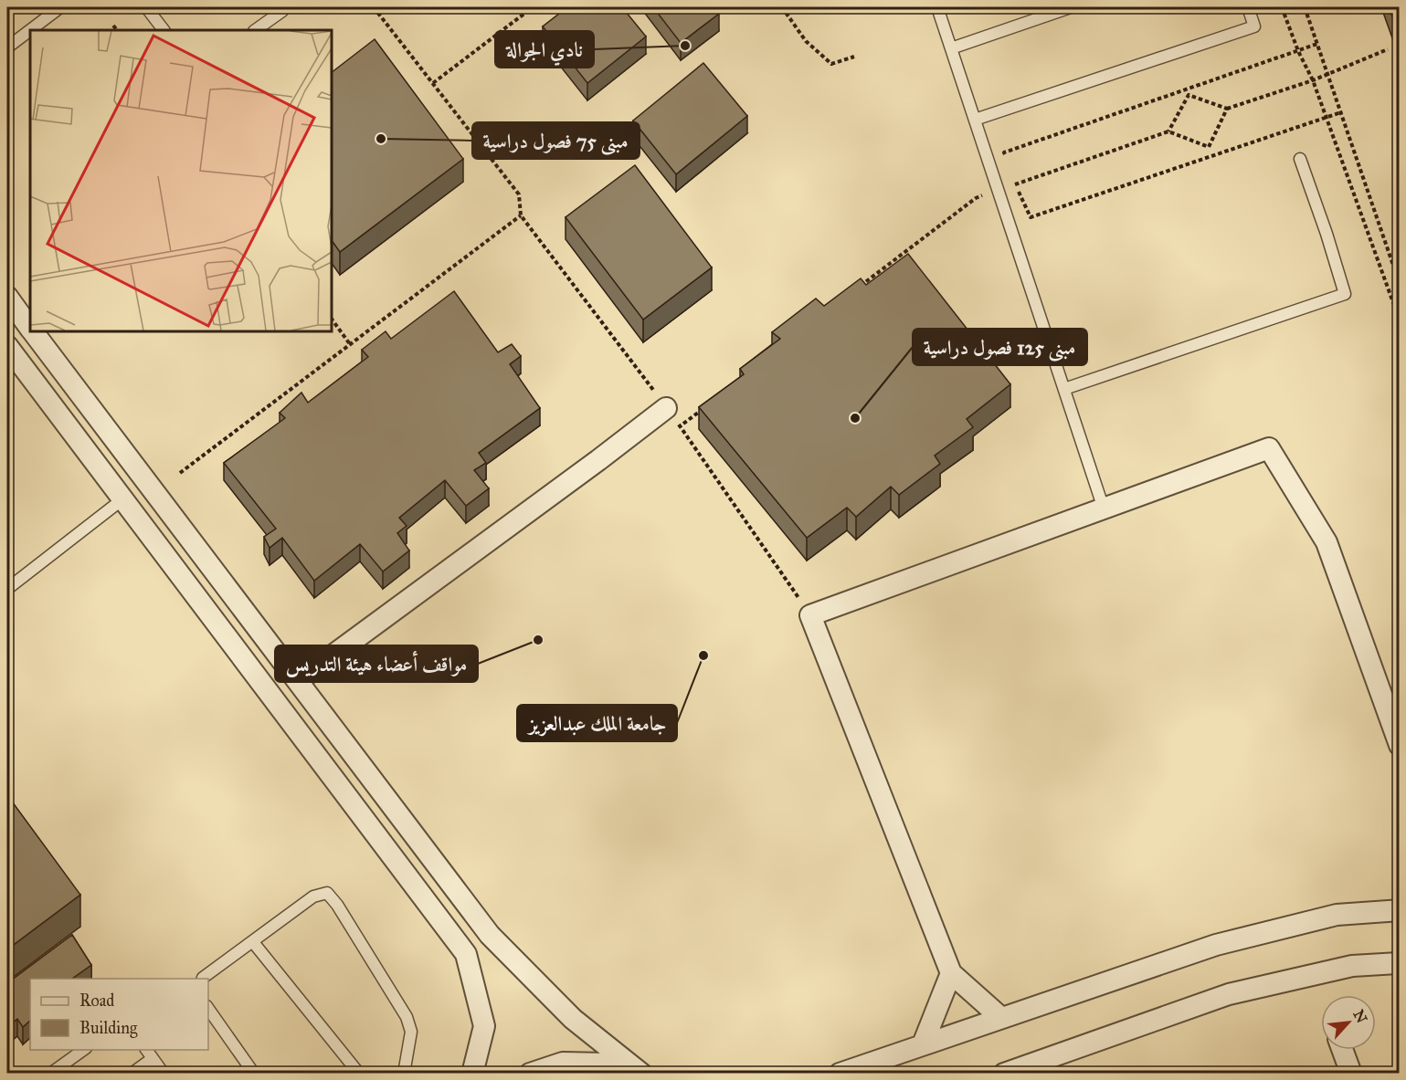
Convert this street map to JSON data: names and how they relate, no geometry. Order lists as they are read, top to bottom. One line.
{"places":["نادي الجوالة","مبنى 75 فصول دراسية","مبنى 125 فصول دراسية","مواقف أعضاء هيئة التدريس","جامعة الملك عبدالعزيز"],"legend":["Road","Building"],"north":"top right"}
